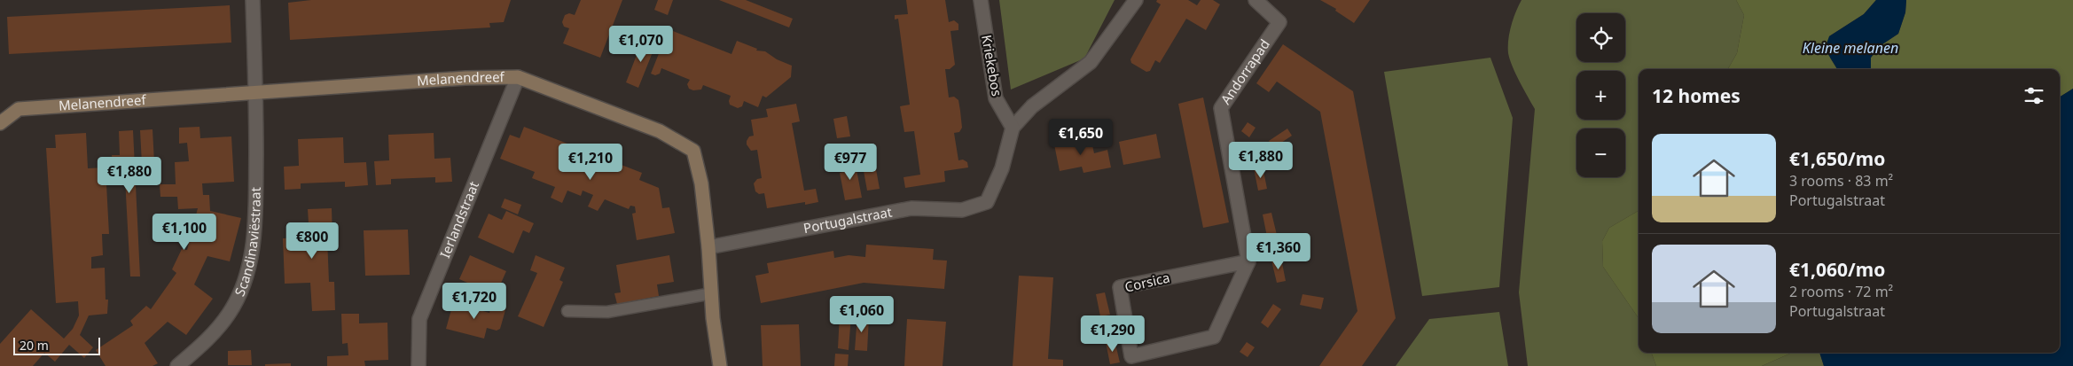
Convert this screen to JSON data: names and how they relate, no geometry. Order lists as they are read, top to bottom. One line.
{"streets":{"street":["Kriekebos","Andorrapad","Melanendreef","Ierlandstraat","Portugalstraat","Scandinaviëstraat","Corsica"]},"crossings":[["Kriekebos","Portugalstraat"],["Andorrapad","Corsica"],["Melanendreef","Ierlandstraat"],["Melanendreef","Portugalstraat"],["Melanendreef","Scandinaviëstraat"]],"water":["Kleine melanen"],"scale_bar":"20 m","page":{"map_buttons":["+","−"],"price":["€1,070","€1,650","€1,880","€1,210","€977","€1,880","€1,100","€800","€1,360","€1,720","€1,060","€1,290"],"heading":"12 homes","list":[{"name":"€1,650/mo","note":"3 rooms · 83 m² · Portugalstraat"},{"name":"€1,060/mo","note":"2 rooms · 72 m² · Portugalstraat"}],"scale":"20 m"}}
